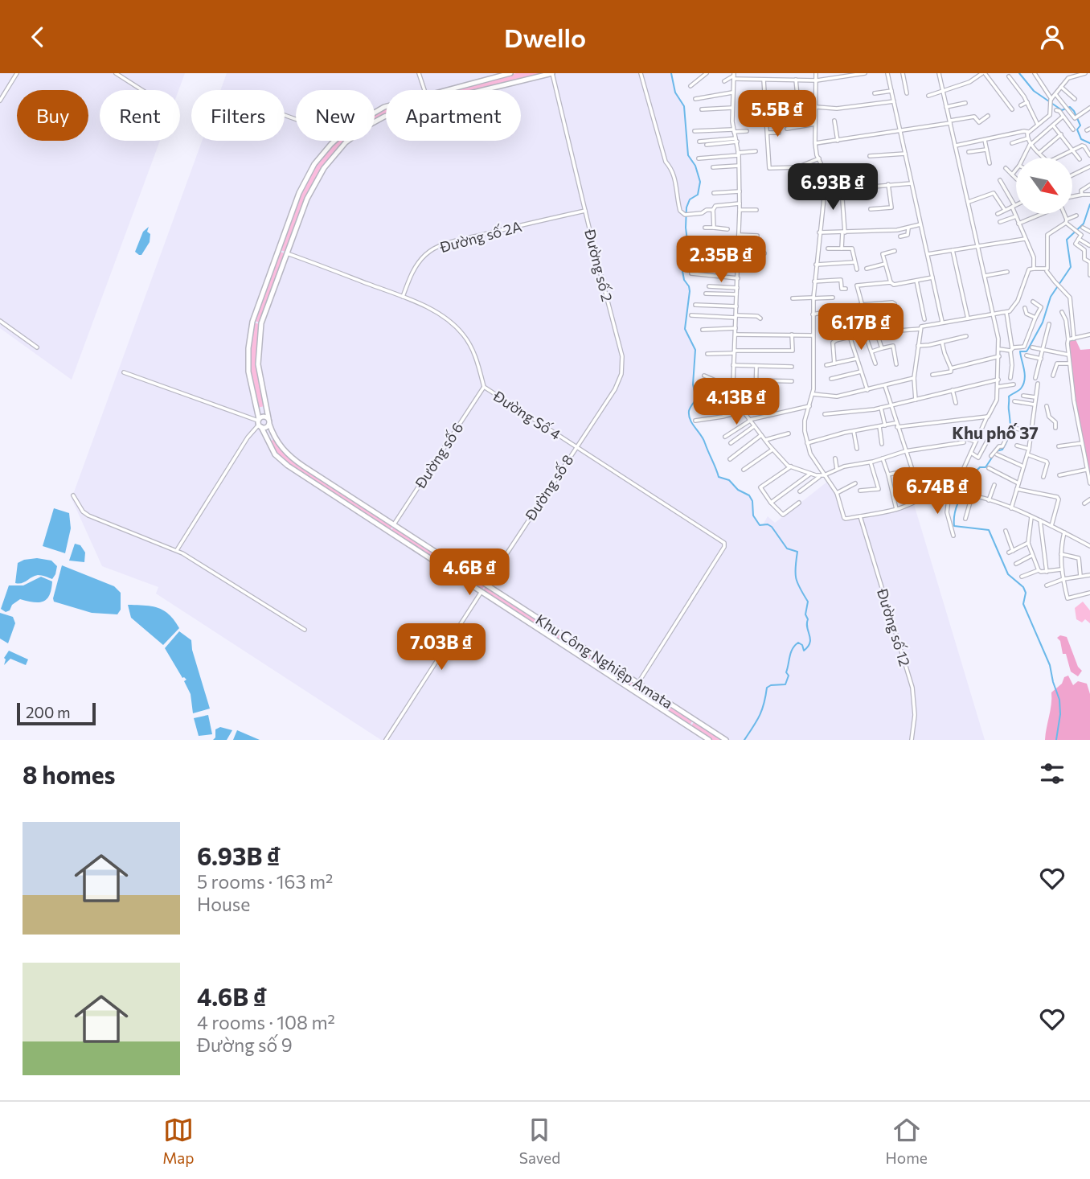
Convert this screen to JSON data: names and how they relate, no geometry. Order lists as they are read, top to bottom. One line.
{"streets":{"street":["Đường số 2A","Đường số 2","Đường Số 4","Đường số 6","Đường số 8","Đường số 12","Khu Công Nghiệp Amata"]},"crossings":[["Đường số 2A","Đường số 2"],["Đường số 2A","Đường Số 4"],["Đường số 2","Đường Số 4"],["Đường số 2","Đường số 8"],["Đường số 2","Khu Công Nghiệp Amata"],["Đường Số 4","Đường số 6"],["Đường Số 4","Đường số 8"],["Đường Số 4","Khu Công Nghiệp Amata"],["Đường số 6","Khu Công Nghiệp Amata"],["Đường số 8","Khu Công Nghiệp Amata"]],"districts":["Khu phố 37"],"scale_bar":"200 m","north":"bottom right","page":{"header":"Dwello","price":["5.5B ₫","6.93B ₫","2.35B ₫","6.17B ₫","4.13B ₫","6.74B ₫","4.6B ₫","7.03B ₫"],"chip":["Buy","Rent","Filters","New","Apartment"],"scale":"200 m","heading":"8 homes","list":[{"name":"6.93B ₫","note":"5 rooms · 163 m² · House"},{"name":"4.6B ₫","note":"4 rooms · 108 m² · Đường số 9"}],"tabs":["Map","Saved","Home"]}}
